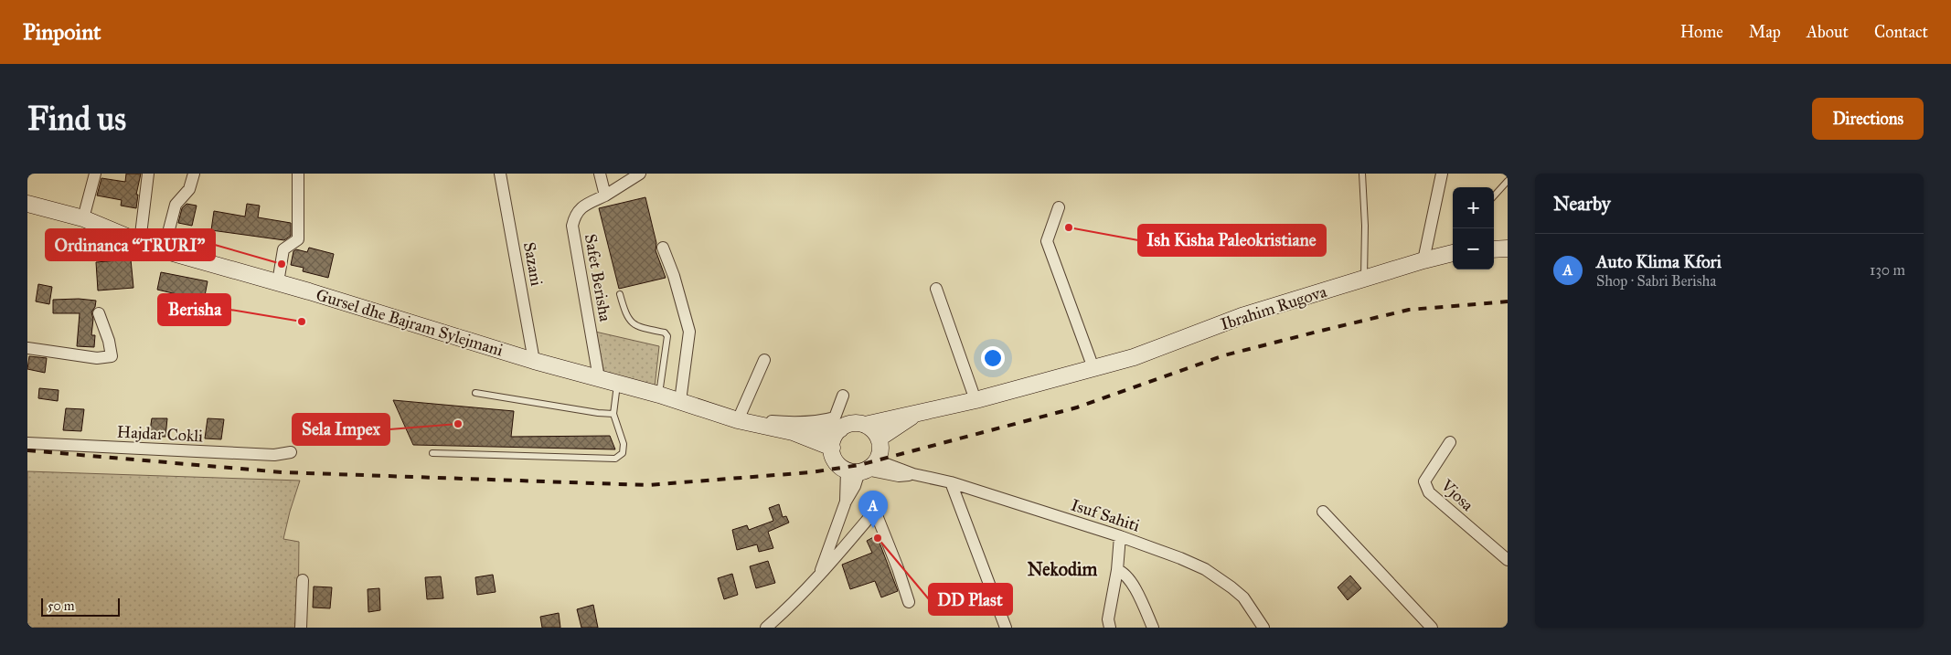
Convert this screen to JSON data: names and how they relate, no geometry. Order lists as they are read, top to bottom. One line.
{"streets":{"street":["Sazani","Safet Berisha","Ibrahim Rugova","Gursel dhe Bajram Sylejmani","Hajdar Cokli","Vjosa","Isuf Sahiti"]},"crossings":[["Sazani","Gursel dhe Bajram Sylejmani"],["Safet Berisha","Gursel dhe Bajram Sylejmani"],["Ibrahim Rugova","Gursel dhe Bajram Sylejmani"],["Ibrahim Rugova","Isuf Sahiti"],["Gursel dhe Bajram Sylejmani","Isuf Sahiti"]],"districts":["Nekodim"],"places":["Ish Kisha Paleokristiane","Ordinanca “TRURI”","Berisha","Sela Impex","DD Plast"],"scale_bar":"50 m","page":{"header":"Pinpoint","nav":["Home","Map","About","Contact"],"buttons":"Directions","title":"Find us","heading":"Nearby","map_buttons":["+","−"],"list":[{"mark":"A","name":"Auto Klima Kfori","note":"Shop · Sabri Berisha","value":"130 m"}],"pins":"A","scale":"50 m"}}
